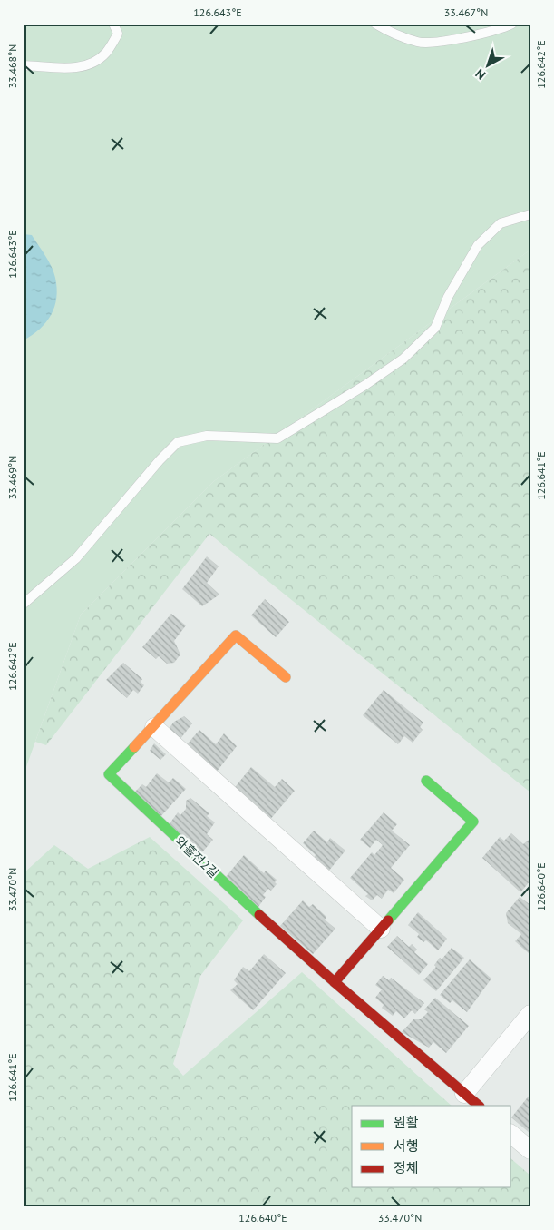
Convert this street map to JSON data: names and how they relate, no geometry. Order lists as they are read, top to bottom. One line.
{"streets":{"street":["와흘전2길"]},"legend":["원활","서행","정체"],"north":"bottom left","coordinates":["126.643°E","33.467°N","126.642°E","33.468°N","126.641°E","33.469°N","126.640°E","33.470°N"]}
